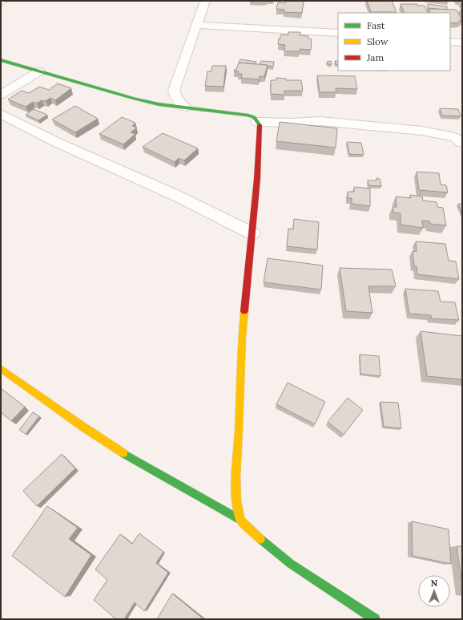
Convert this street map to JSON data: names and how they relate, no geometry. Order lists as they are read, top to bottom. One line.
{"legend":["Fast","Slow","Jam"],"north":"top"}
